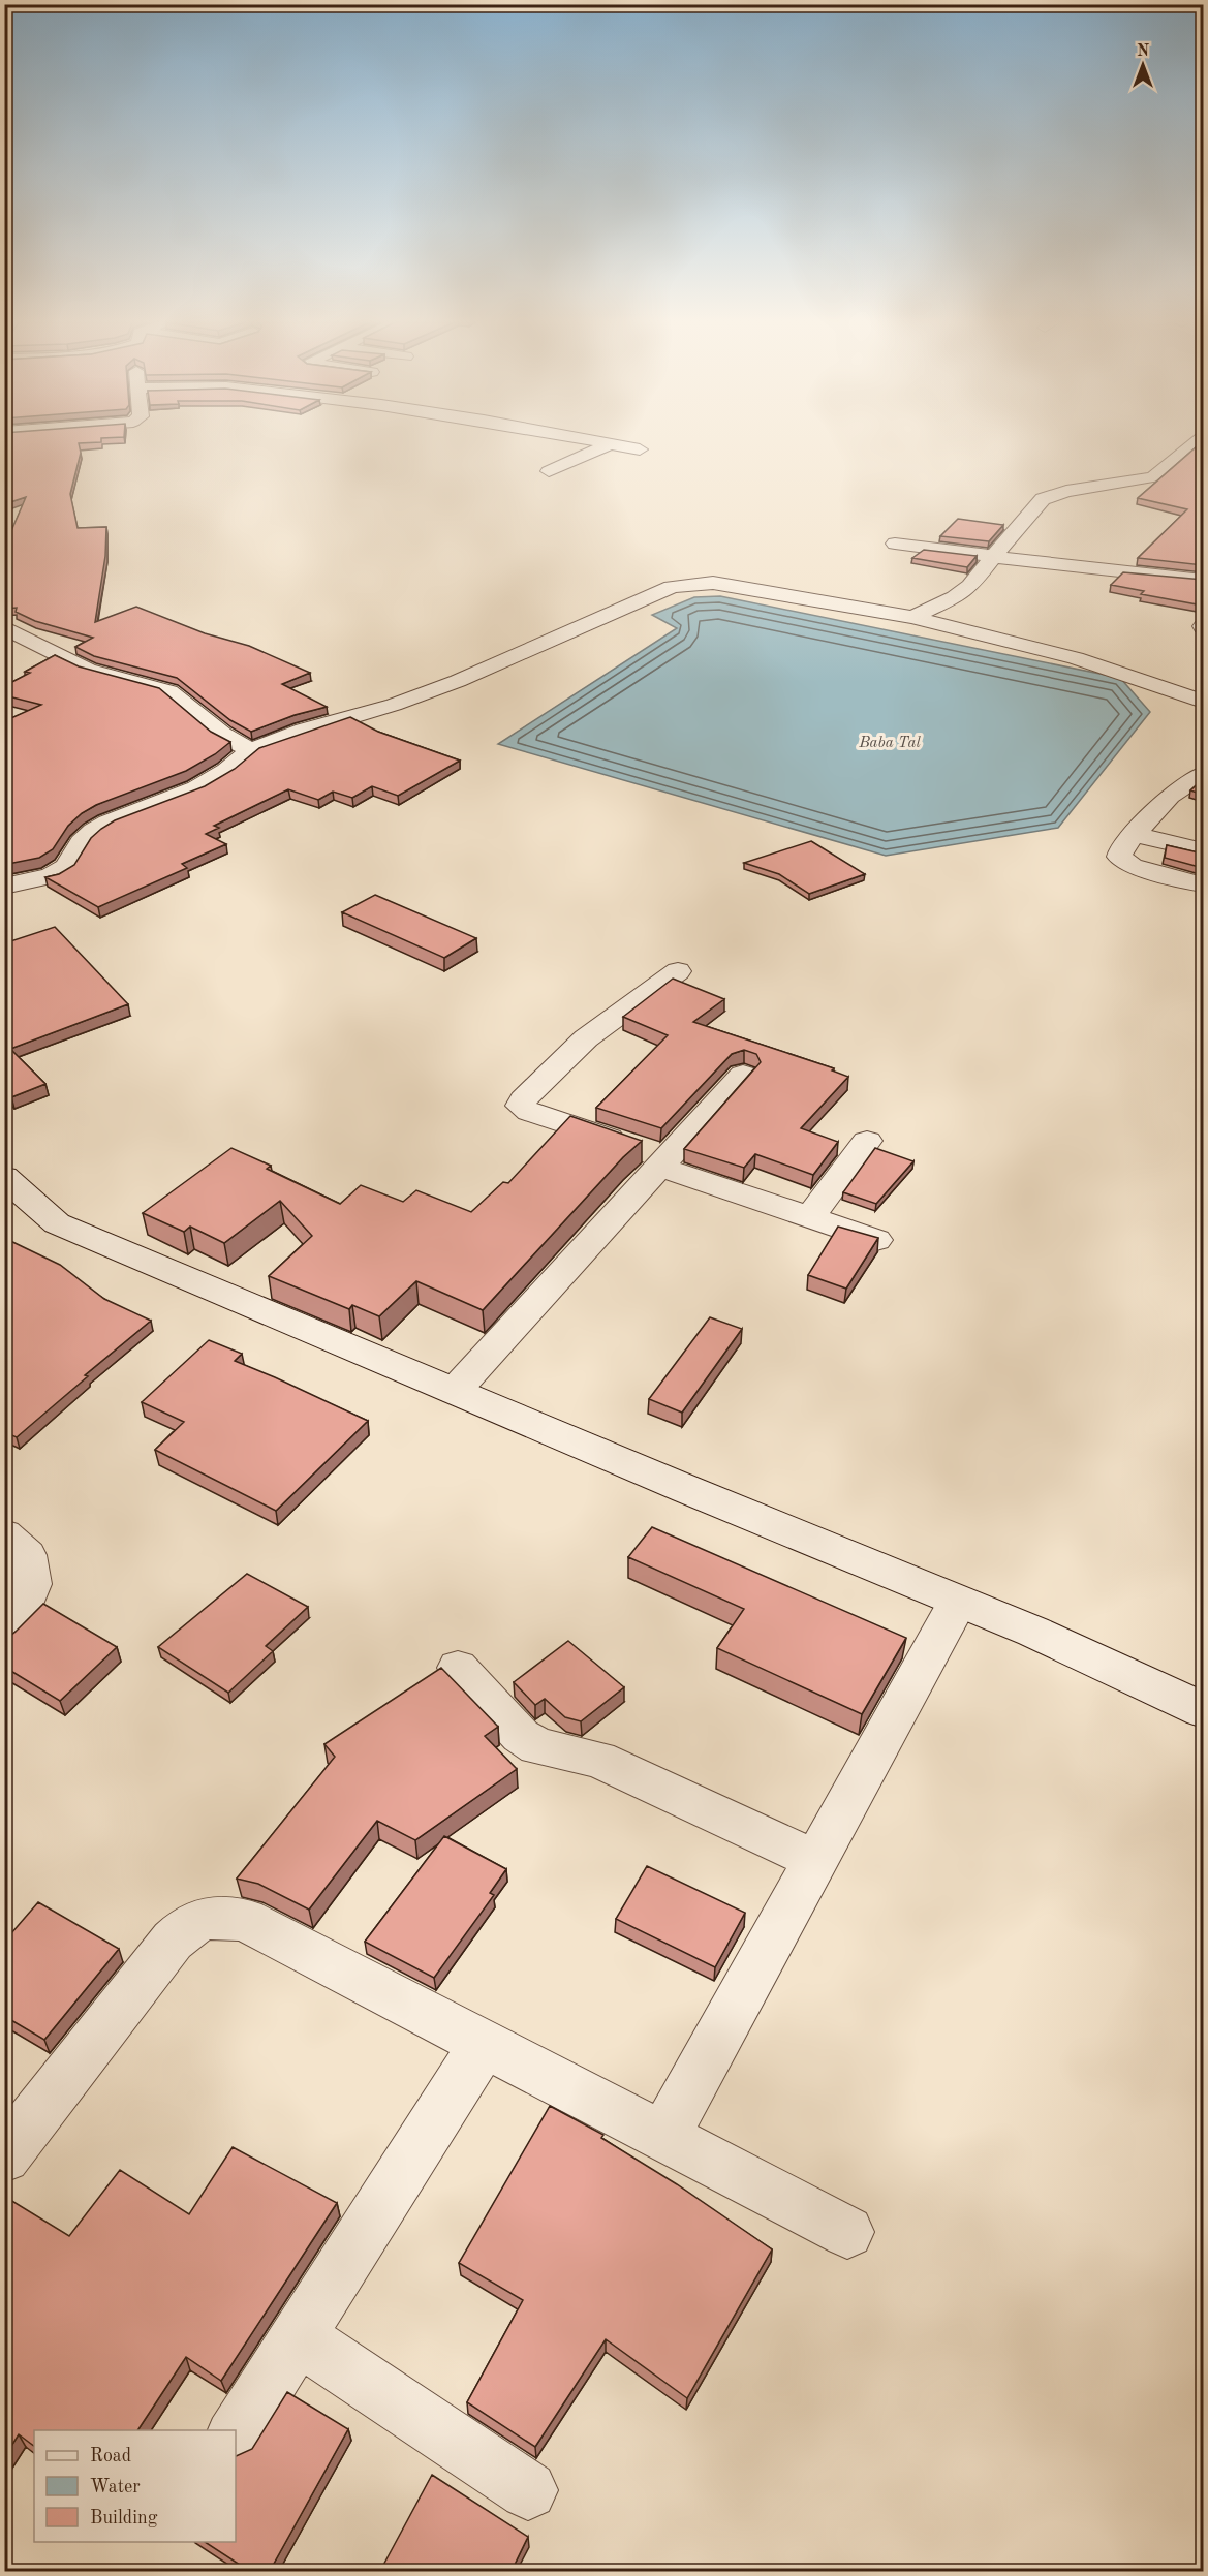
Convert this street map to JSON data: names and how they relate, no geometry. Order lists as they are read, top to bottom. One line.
{"water":["Baba Tal"],"legend":["Road","Water","Building"],"north":"top"}
